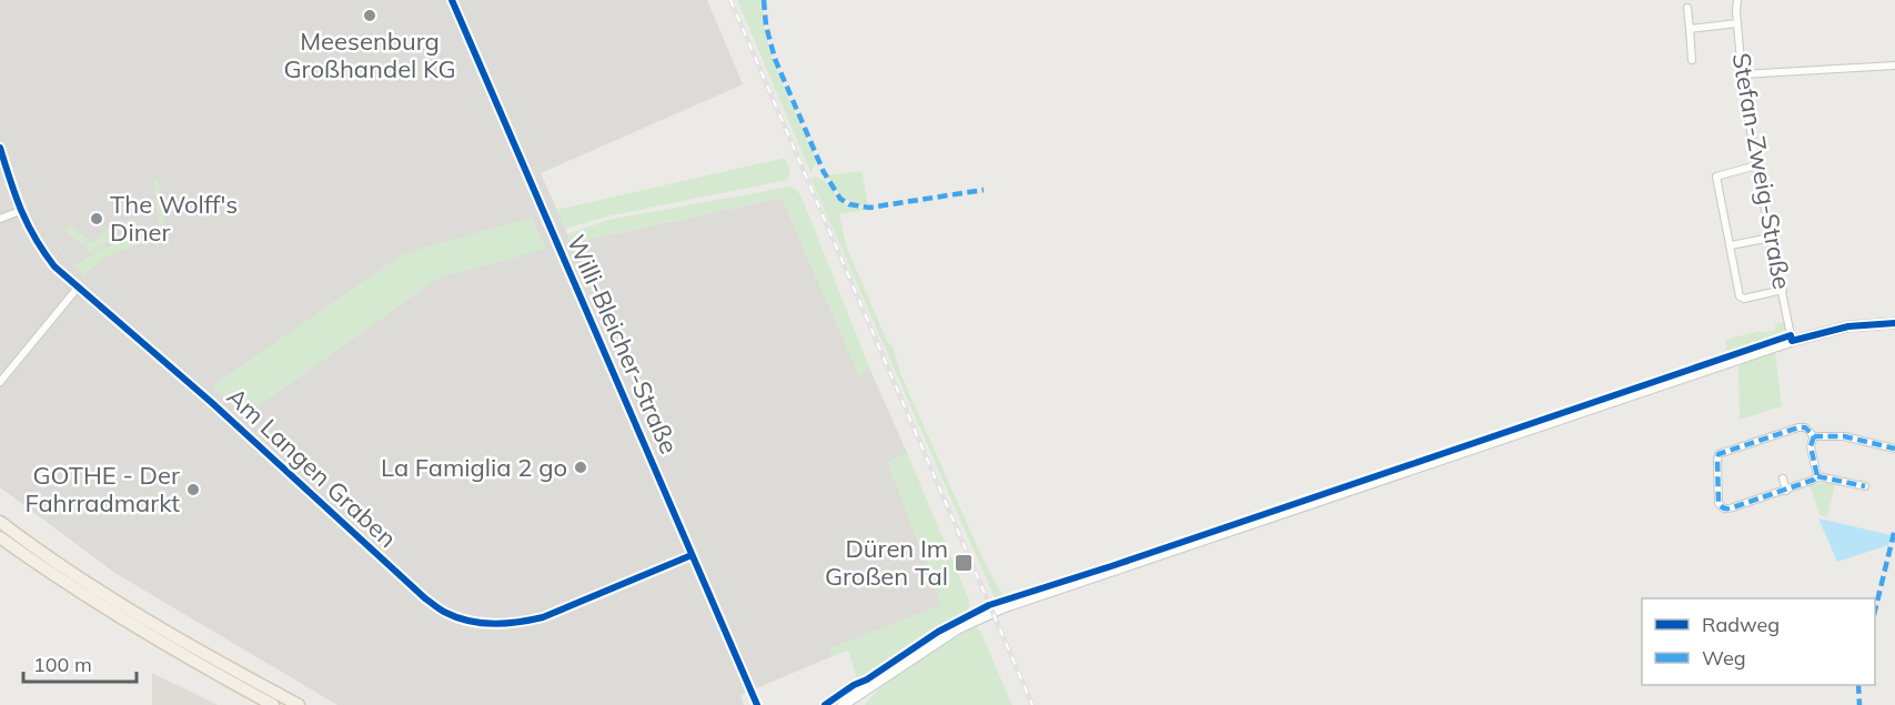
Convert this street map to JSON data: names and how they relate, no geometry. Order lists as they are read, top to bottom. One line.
{"streets":{"street":["Stefan-Zweig-Straße","Willi-Bleicher-Straße","Am Langen Graben"]},"crossings":[["Willi-Bleicher-Straße","Am Langen Graben"]],"places":{"other":["Meesenburg Großhandel KG","The Wolff's Diner","La Famiglia 2 go","GOTHE - Der Fahrradmarkt"],"transit":["Düren Im Großen Tal"]},"legend":["Radweg","Weg"],"scale_bar":"100 m"}
